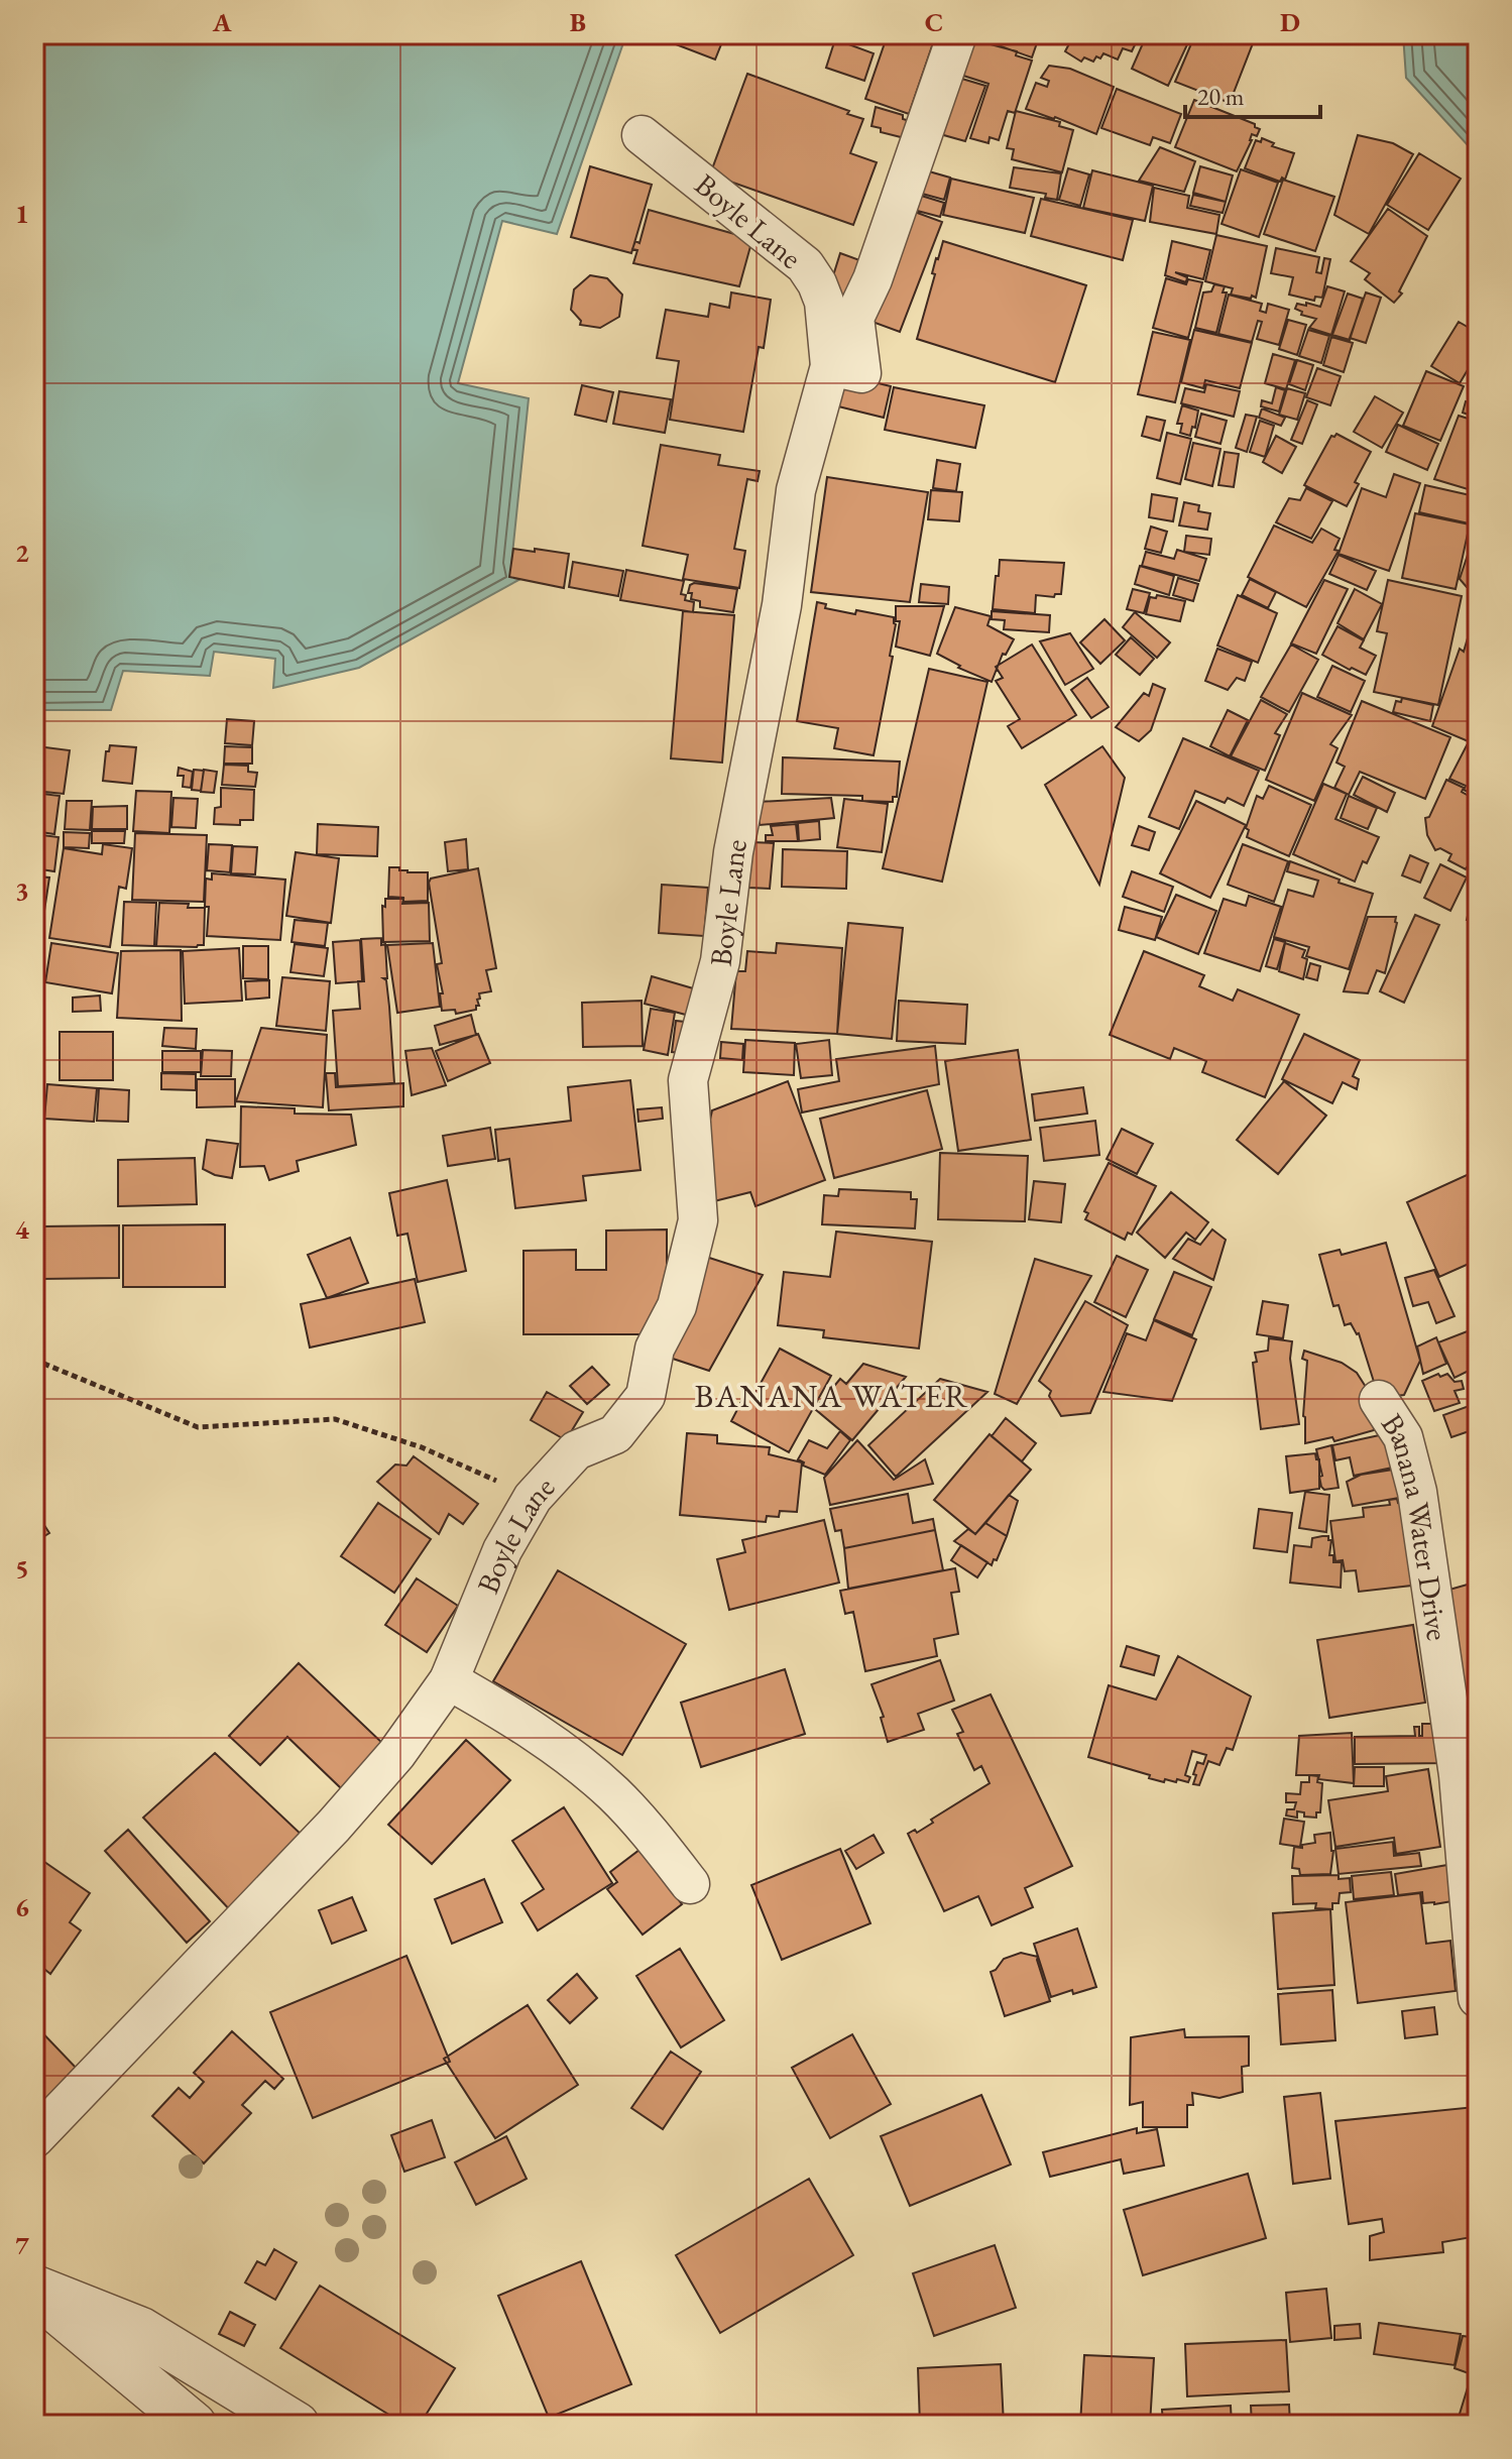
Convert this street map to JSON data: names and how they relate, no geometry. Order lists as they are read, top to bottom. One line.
{"streets":{"street":["Boyle Lane","Banana Water Drive"]},"districts":["BANANA WATER"],"scale_bar":"20 m","grid":{"columns":["A","B","C","D"],"rows":["1","2","3","4","5","6","7"]}}
